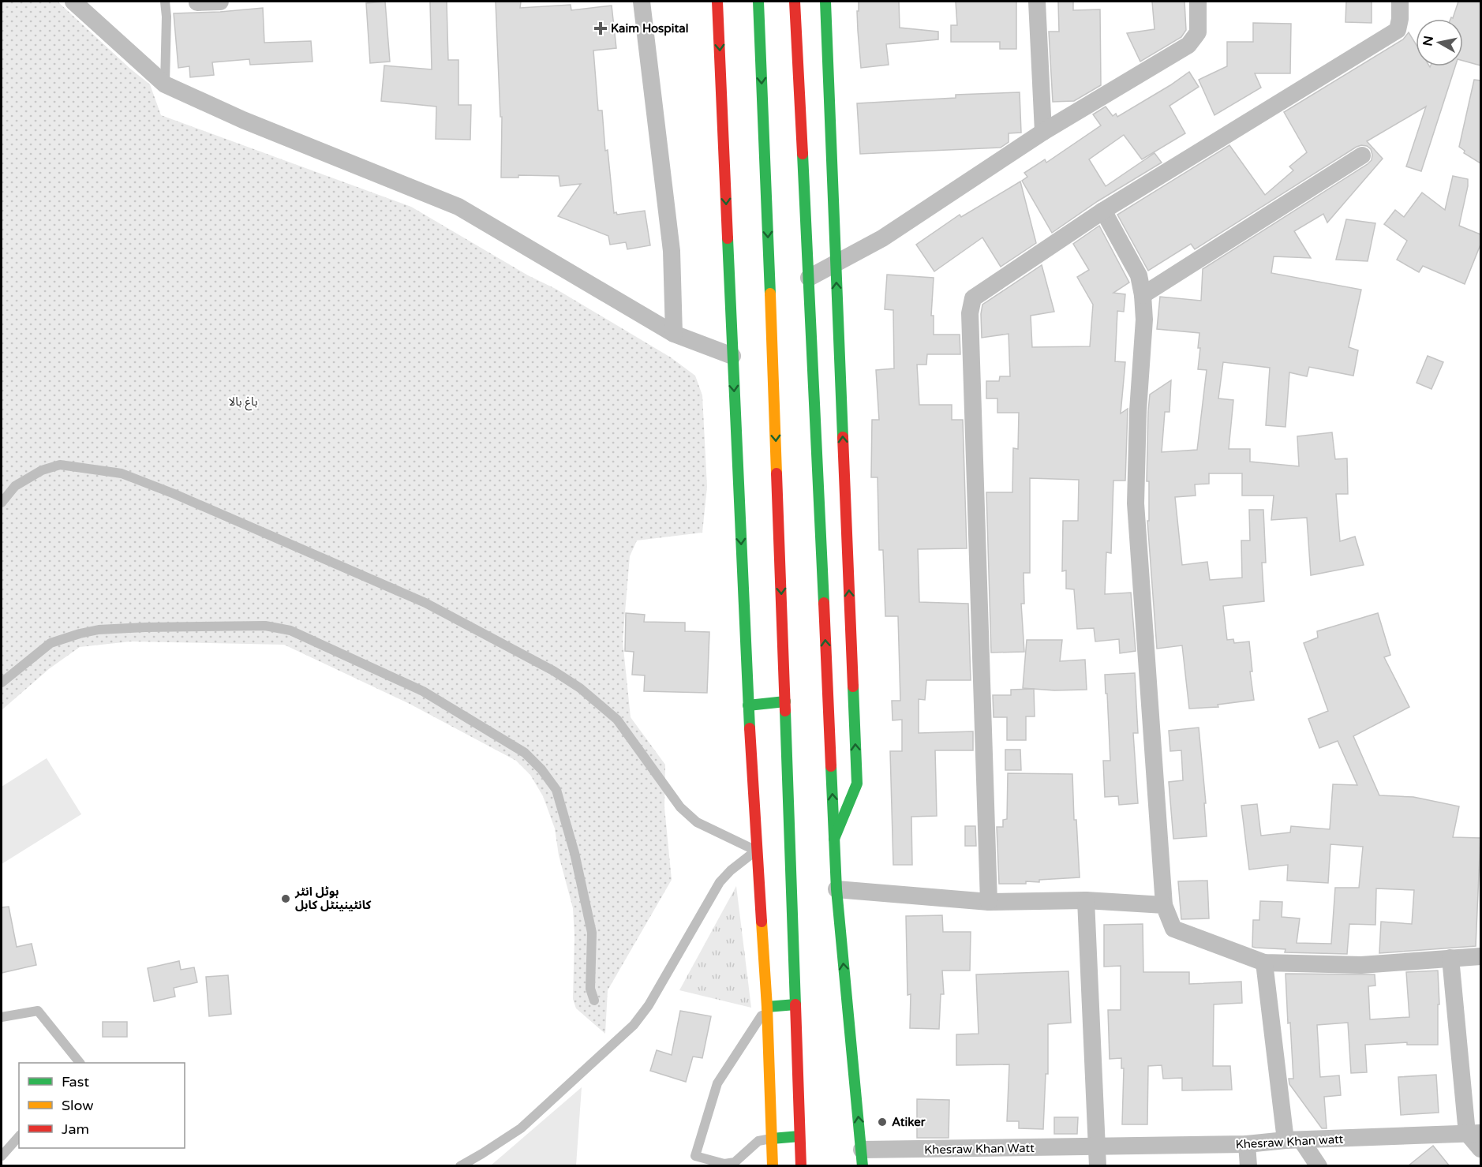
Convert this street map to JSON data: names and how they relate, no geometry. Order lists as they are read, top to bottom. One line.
{"streets":{"street":["Khesraw Khan watt","Khesraw Khan Watt"]},"crossings":[["Khesraw Khan watt","Khesraw Khan Watt"]],"parks":["باغ بالا"],"places":{"health":["Kaim Hospital"],"other":["ہوٹل انٹر کانٹینینٹل کابل","Atiker"]},"legend":["Fast","Slow","Jam"],"north":"left"}
